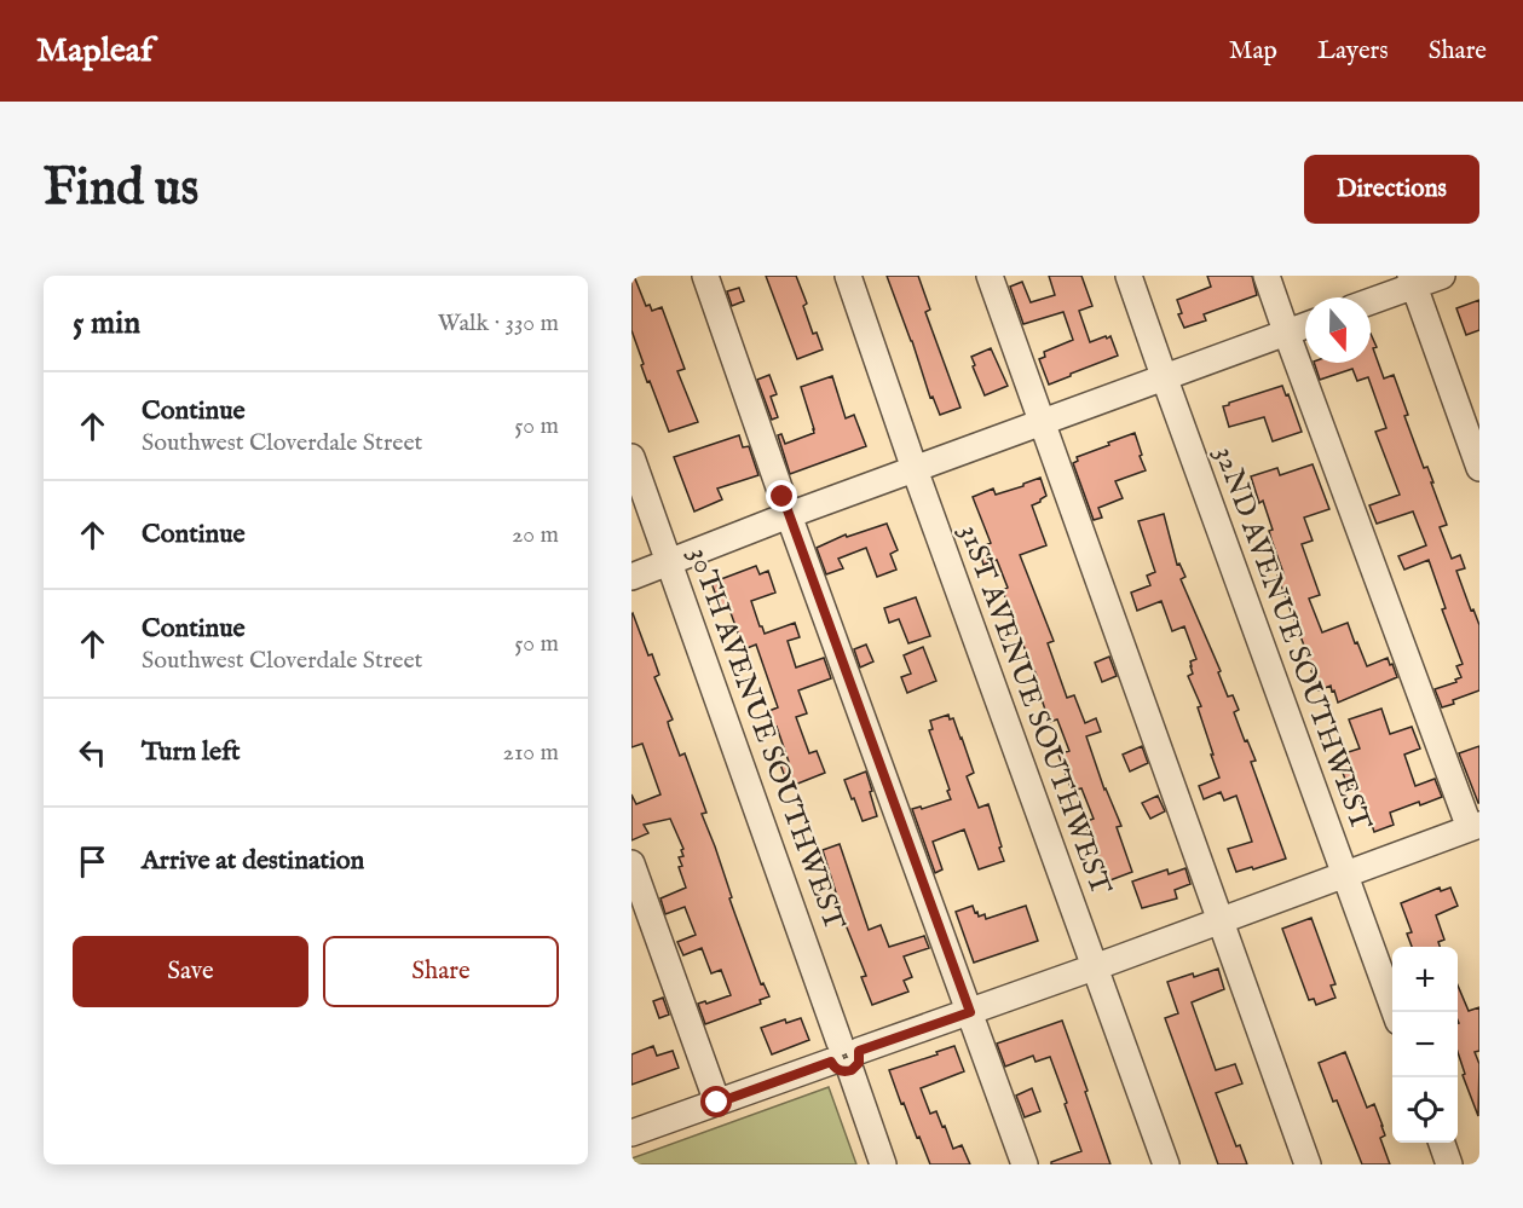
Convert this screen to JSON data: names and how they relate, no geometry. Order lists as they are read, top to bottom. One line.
{"streets":{"street":["32ND AVENUE SOUTHWEST","31ST AVENUE SOUTHWEST","30TH AVENUE SOUTHWEST"]},"north":"bottom","page":{"header":"Mapleaf","nav":["Map","Layers","Share"],"buttons":["Directions",["Save","Share"]],"title":"Find us","heading":["5 min","Walk · 330 m"],"list":[["Continue","Southwest Cloverdale Street","50 m"],["Continue","20 m"],["Continue","Southwest Cloverdale Street","50 m"],["Turn left","210 m"],"Arrive at destination"],"map_buttons":["+","−"]}}
